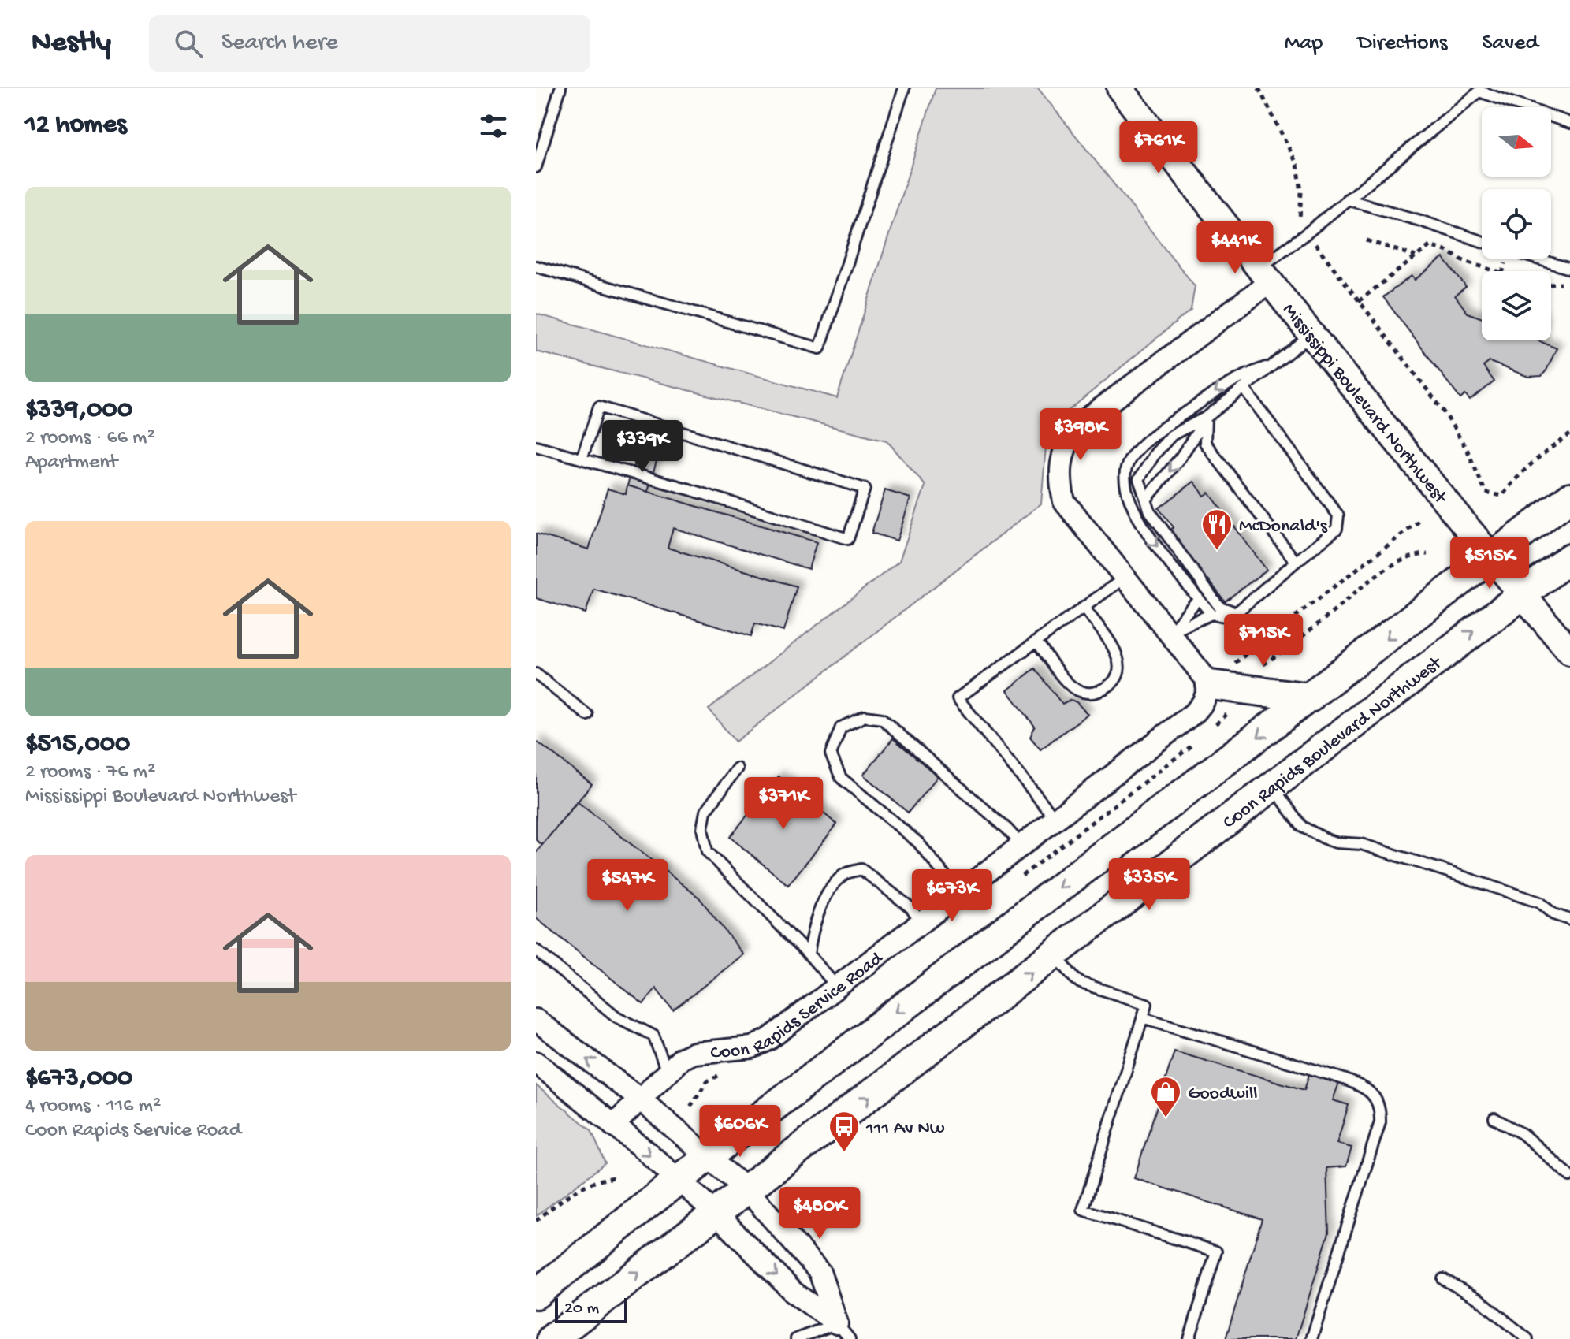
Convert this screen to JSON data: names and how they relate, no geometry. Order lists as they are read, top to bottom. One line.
{"streets":{"main road":["Coon Rapids Boulevard Northwest"],"street":["Mississippi Boulevard Northwest","Coon Rapids Service Road"]},"crossings":[["Mississippi Boulevard Northwest","Coon Rapids Boulevard Northwest"]],"places":{"restaurant":["McDonald's"],"shop":["Goodwill"],"bus stop":["111 Av Nw"]},"scale_bar":"20 m","north":"right","page":{"header":"Nestly","search":"Search here","nav":["Map","Directions","Saved"],"heading":"12 homes","price":["$761K","$441K","$398K","$339K","$515K","$715K","$371K","$335K","$547K","$673K","$606K","$480K"],"list":[{"name":"$339,000","note":"2 rooms · 66 m² · Apartment"},{"name":"$515,000","note":"2 rooms · 76 m² · Mississippi Boulevard Northwest"},{"name":"$673,000","note":"4 rooms · 116 m² · Coon Rapids Service Road"}],"scale":"20 m"}}
